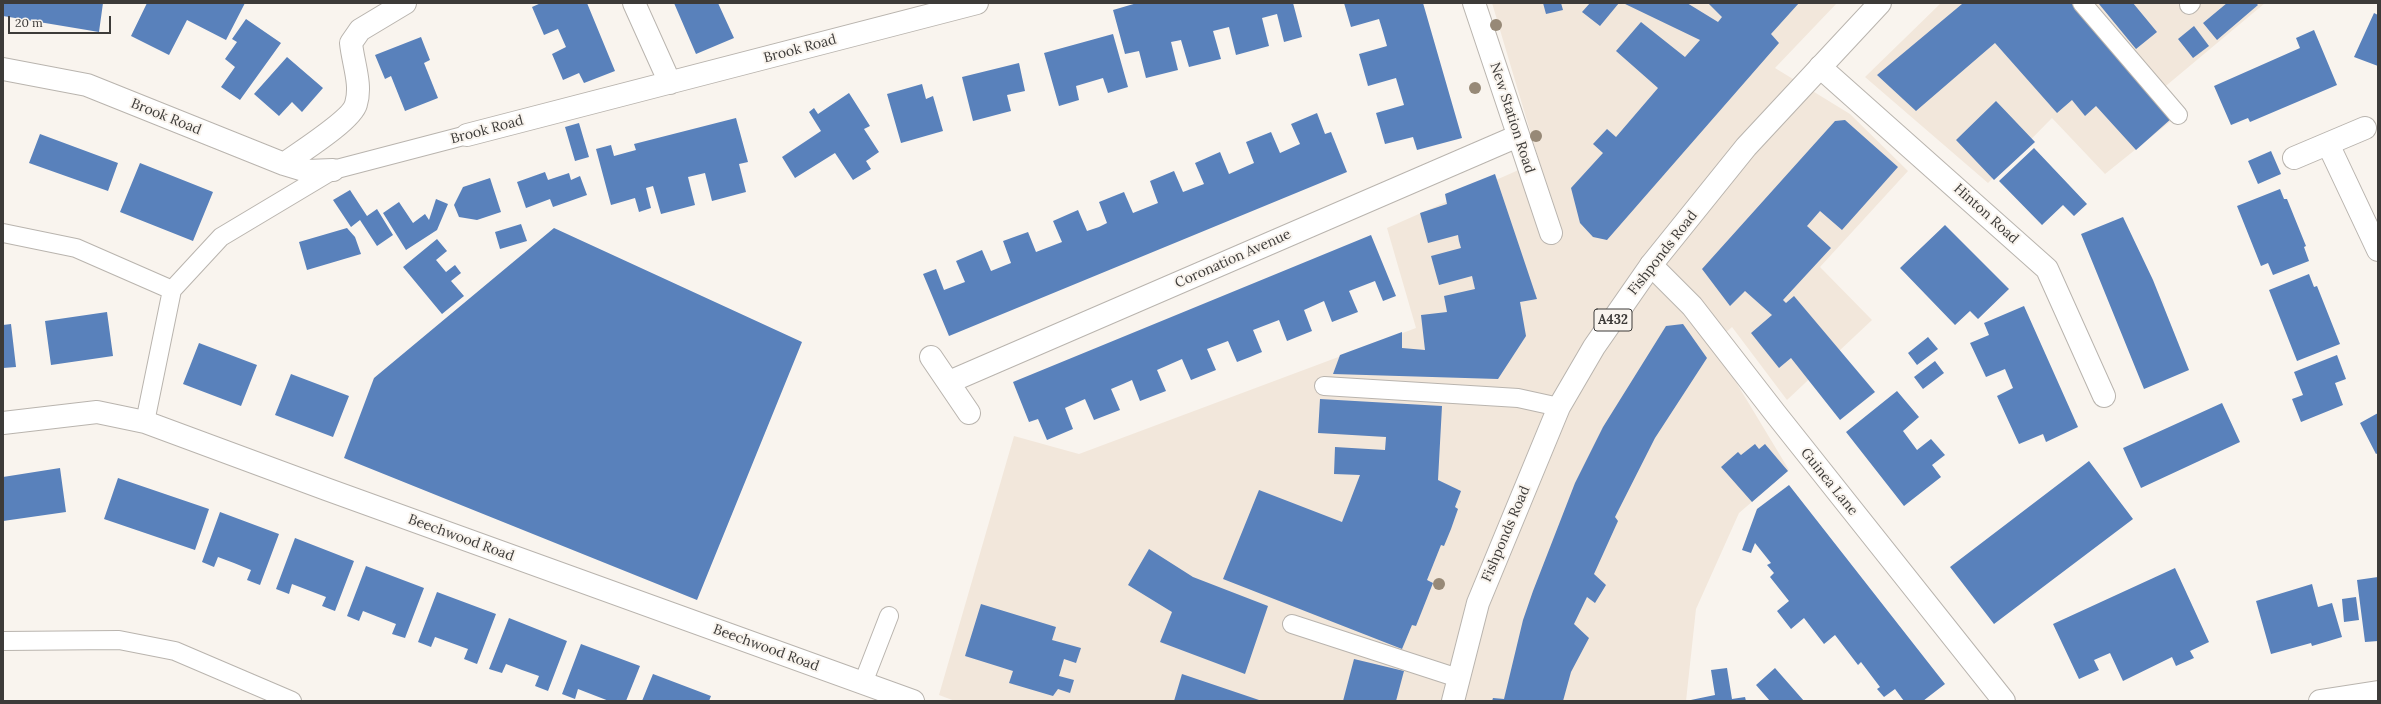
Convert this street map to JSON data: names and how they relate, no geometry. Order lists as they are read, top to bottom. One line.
{"streets":{"street":["Brook Road","New Station Road","Hinton Road","Fishponds Road","Coronation Avenue","A432","Guinea Lane","Beechwood Road"]},"crossings":[["New Station Road","Coronation Avenue"],["Hinton Road","Fishponds Road"],["Fishponds Road","Guinea Lane"]],"scale_bar":"20 m"}
